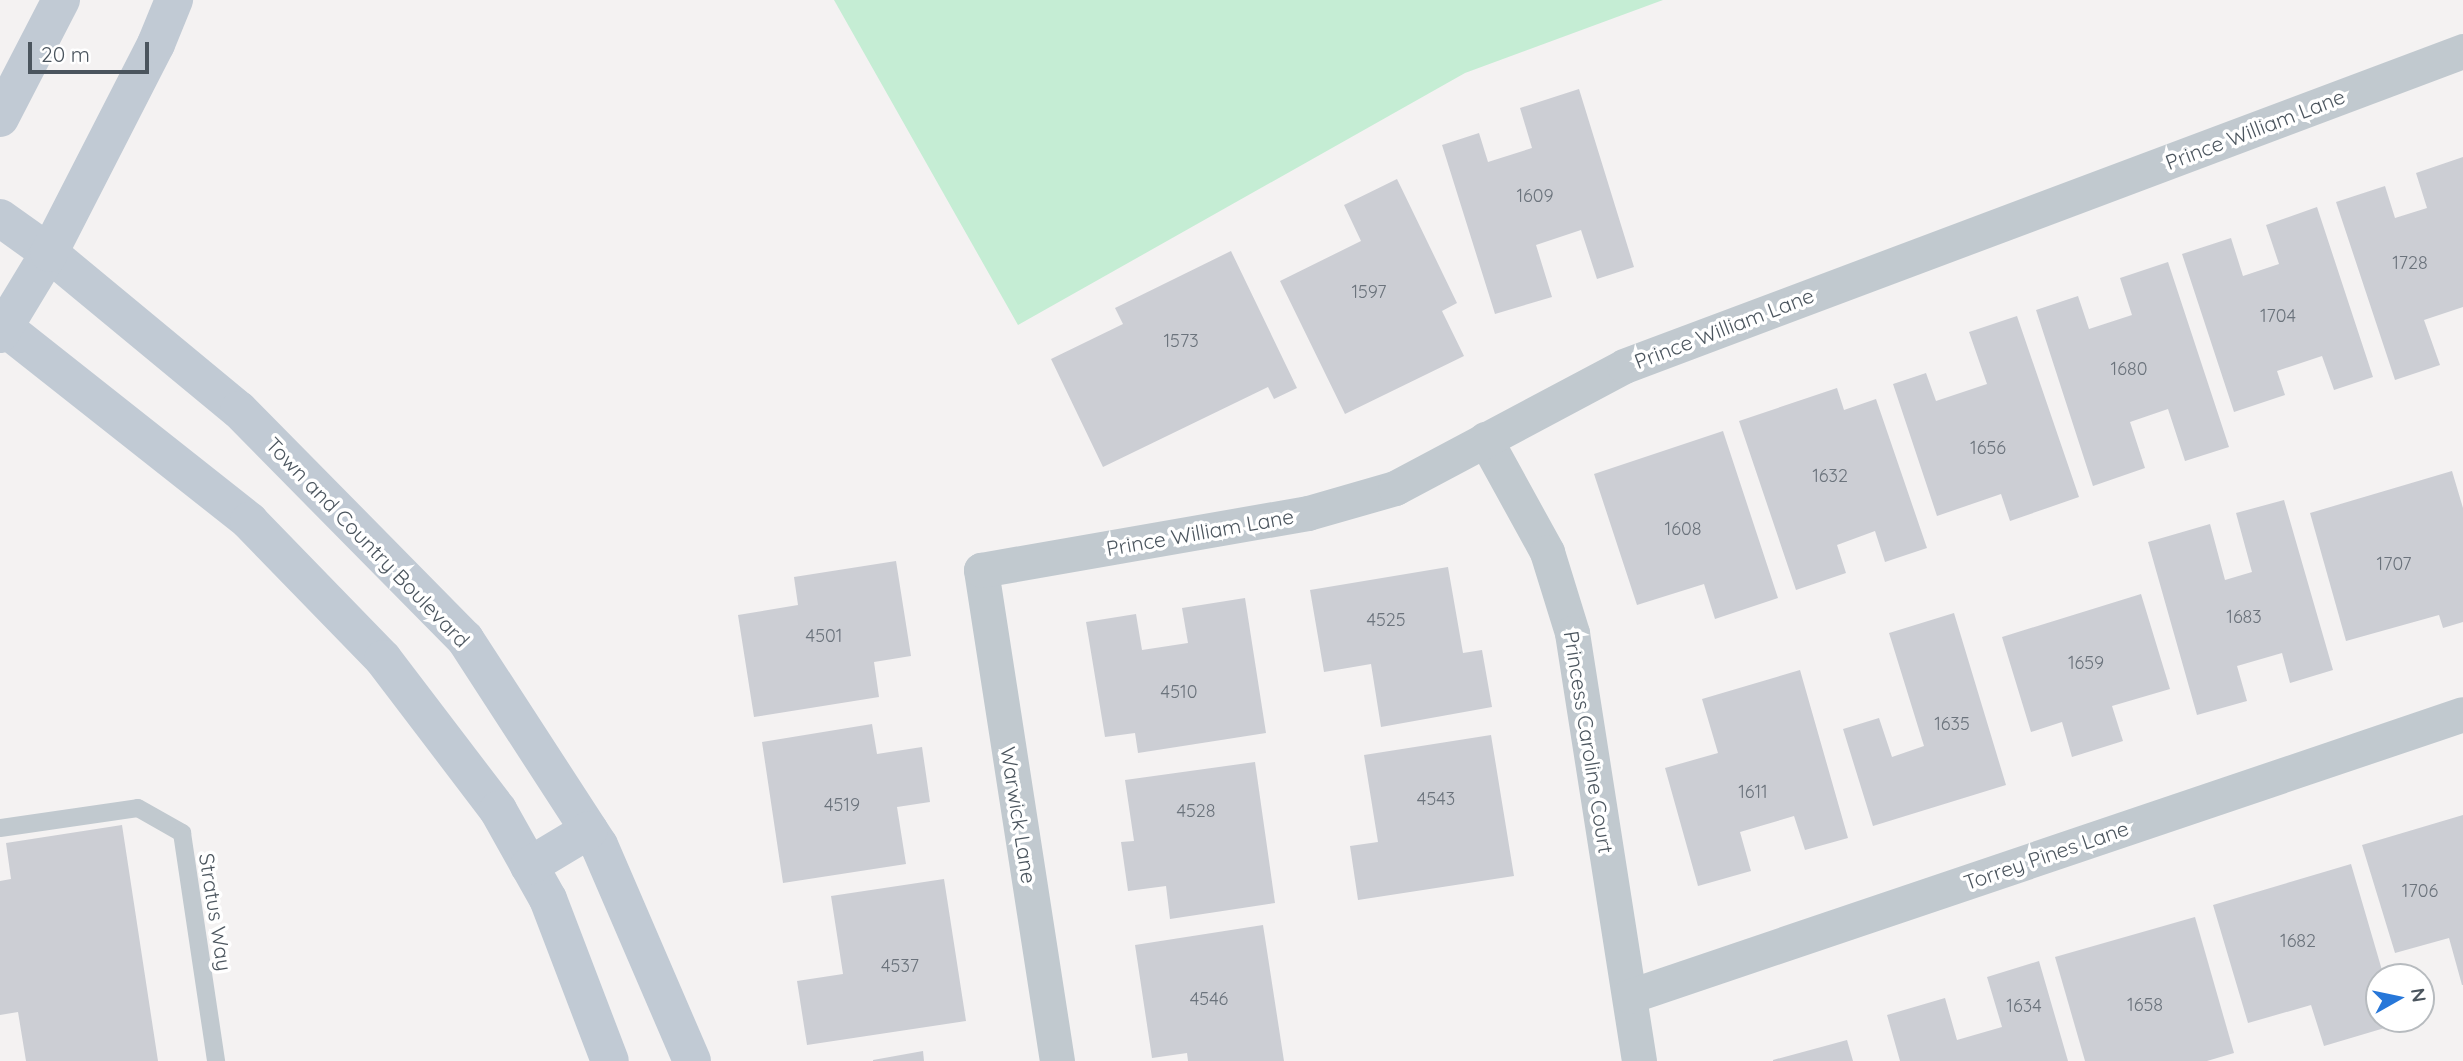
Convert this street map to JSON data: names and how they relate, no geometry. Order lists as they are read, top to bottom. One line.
{"streets":{"main road":["Town and Country Boulevard"],"street":["Prince William Lane","Princess Caroline Court","Warwick Lane","Torrey Pines Lane"],"lane":["Stratus Way"]},"crossings":[["Prince William Lane","Princess Caroline Court"],["Prince William Lane","Warwick Lane"],["Princess Caroline Court","Torrey Pines Lane"]],"house_numbers":["1609","1728","1597","1704","1573","1680","1656","1632","1608","1707","1683","4525","4501","1659","4510","1635","1611","4543","4519","4528","1706","1682","4537","4546","1658","1634"],"scale_bar":"20 m","north":"right"}
